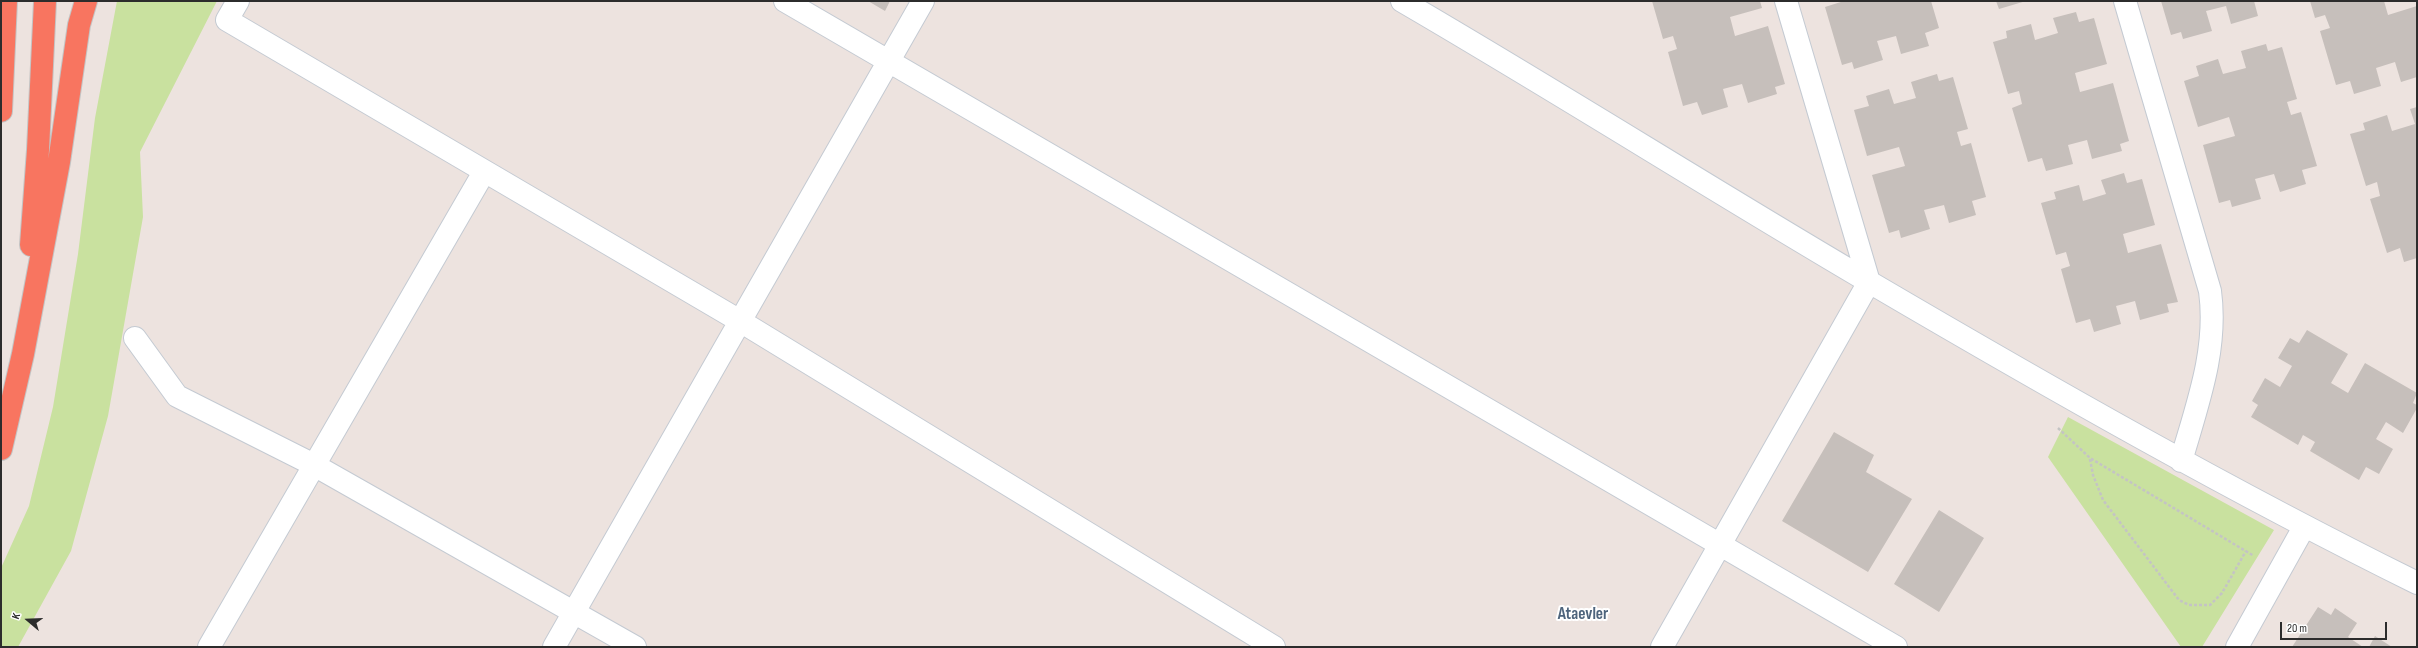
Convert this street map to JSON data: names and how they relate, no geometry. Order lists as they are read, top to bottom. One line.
{"districts":["Ataevler"],"scale_bar":"20 m","north":"left"}
